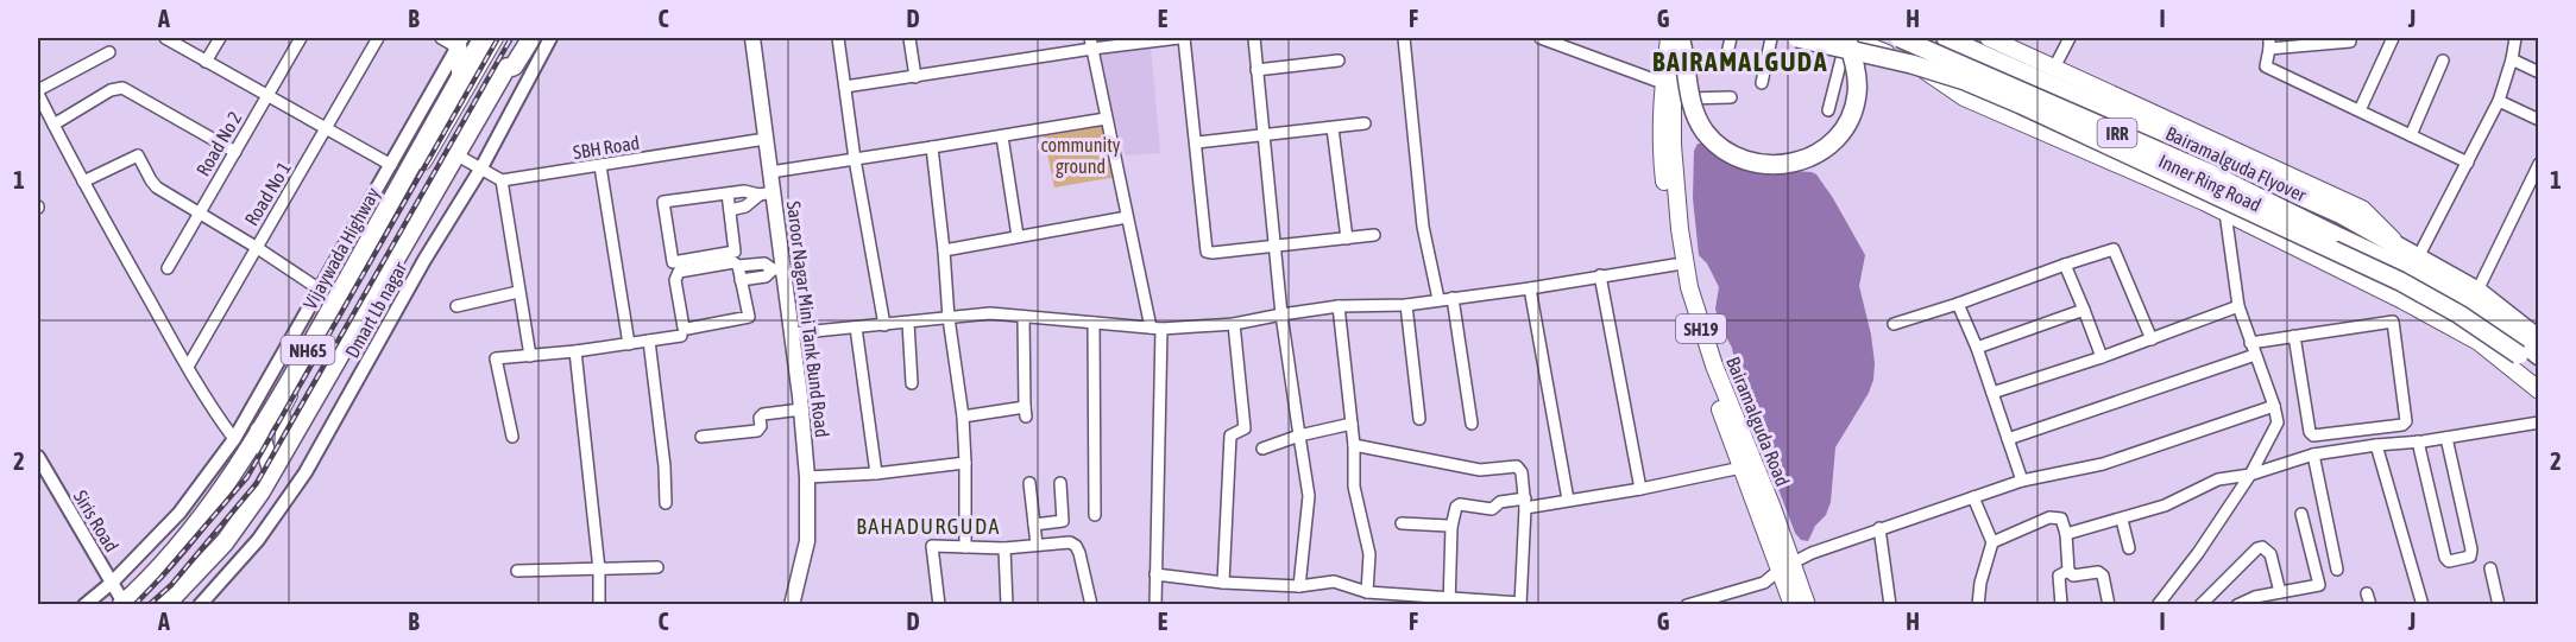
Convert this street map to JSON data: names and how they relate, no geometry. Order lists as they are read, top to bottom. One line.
{"streets":{"highway":["IRR","Bairamalguda Flyover","Inner Ring Road","Vijaywada Highway","NH65"],"main road":["Saroor Nagar Mini Tank Bund Road","SH19","Bairamalguda Road"],"street":["Road No 2","SBH Road","Road No 1","Dmart Lb nagar","Siris Road"]},"crossings":[["SBH Road","Saroor Nagar Mini Tank Bund Road"],["Bairamalguda Flyover","Inner Ring Road"],["Vijaywada Highway","NH65"],["Vijaywada Highway","Siris Road"]],"districts":["BAIRAMALGUDA","BAHADURGUDA"],"parks":["community ground"],"grid":{"columns":["A","B","C","D","E","F","G","H","I","J"],"rows":["1","2"]}}
